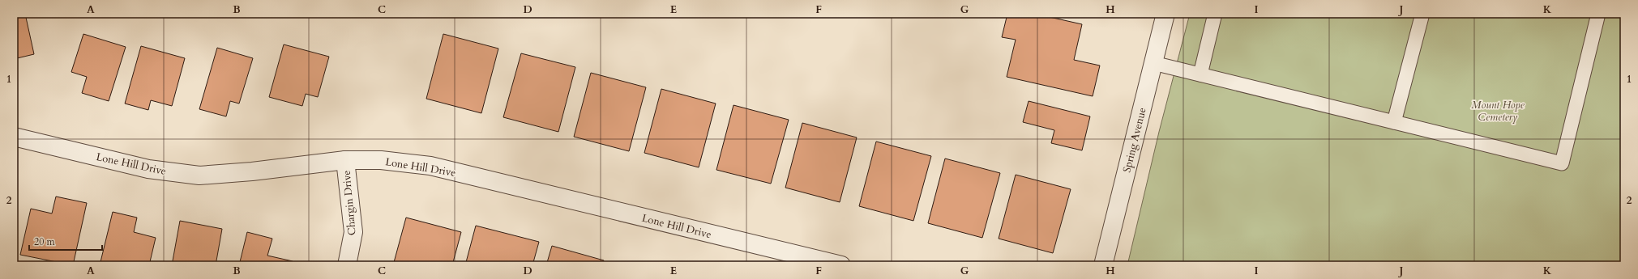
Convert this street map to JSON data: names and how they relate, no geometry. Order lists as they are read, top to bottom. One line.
{"streets":{"street":["Spring Avenue","Lone Hill Drive","Chargin Drive"]},"crossings":[["Lone Hill Drive","Chargin Drive"]],"parks":["Mount Hope Cemetery"],"scale_bar":"20 m","grid":{"columns":["A","B","C","D","E","F","G","H","I","J","K"],"rows":["1","2"]}}
